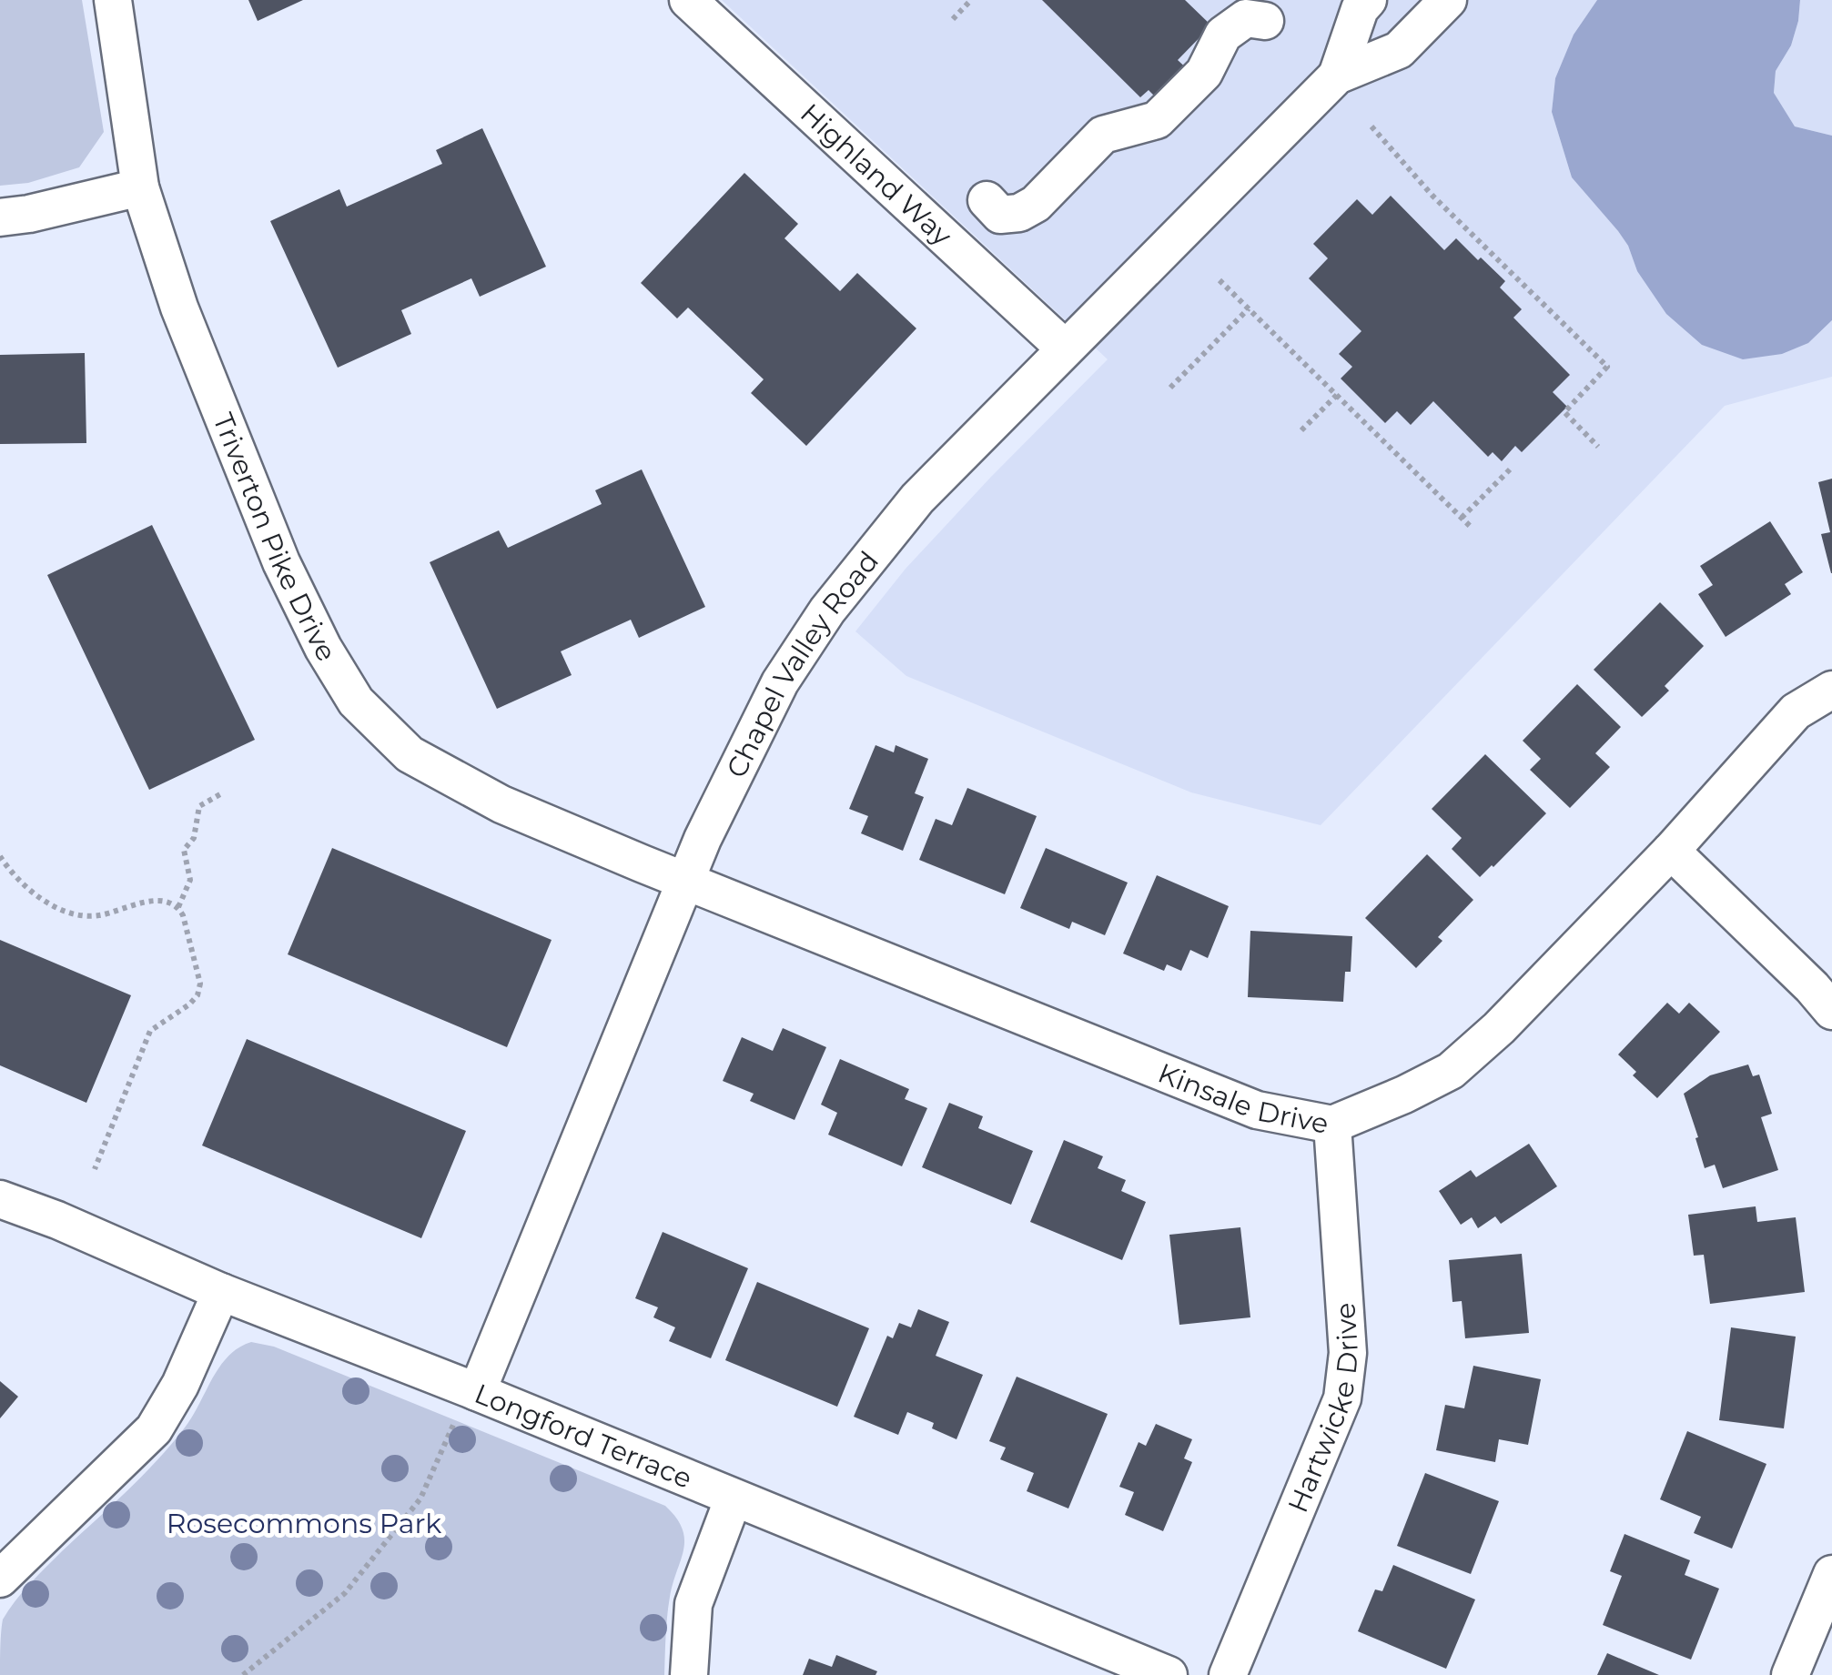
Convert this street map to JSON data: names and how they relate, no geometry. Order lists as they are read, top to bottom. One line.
{"streets":{"street":["Highland Way","Triverton Pike Drive","Chapel Valley Road","Kinsale Drive","Hartwicke Drive","Longford Terrace"]},"crossings":[["Highland Way","Chapel Valley Road"],["Triverton Pike Drive","Chapel Valley Road"],["Triverton Pike Drive","Kinsale Drive"],["Chapel Valley Road","Kinsale Drive"],["Chapel Valley Road","Longford Terrace"],["Kinsale Drive","Hartwicke Drive"]],"parks":["Rosecommons Park"]}
